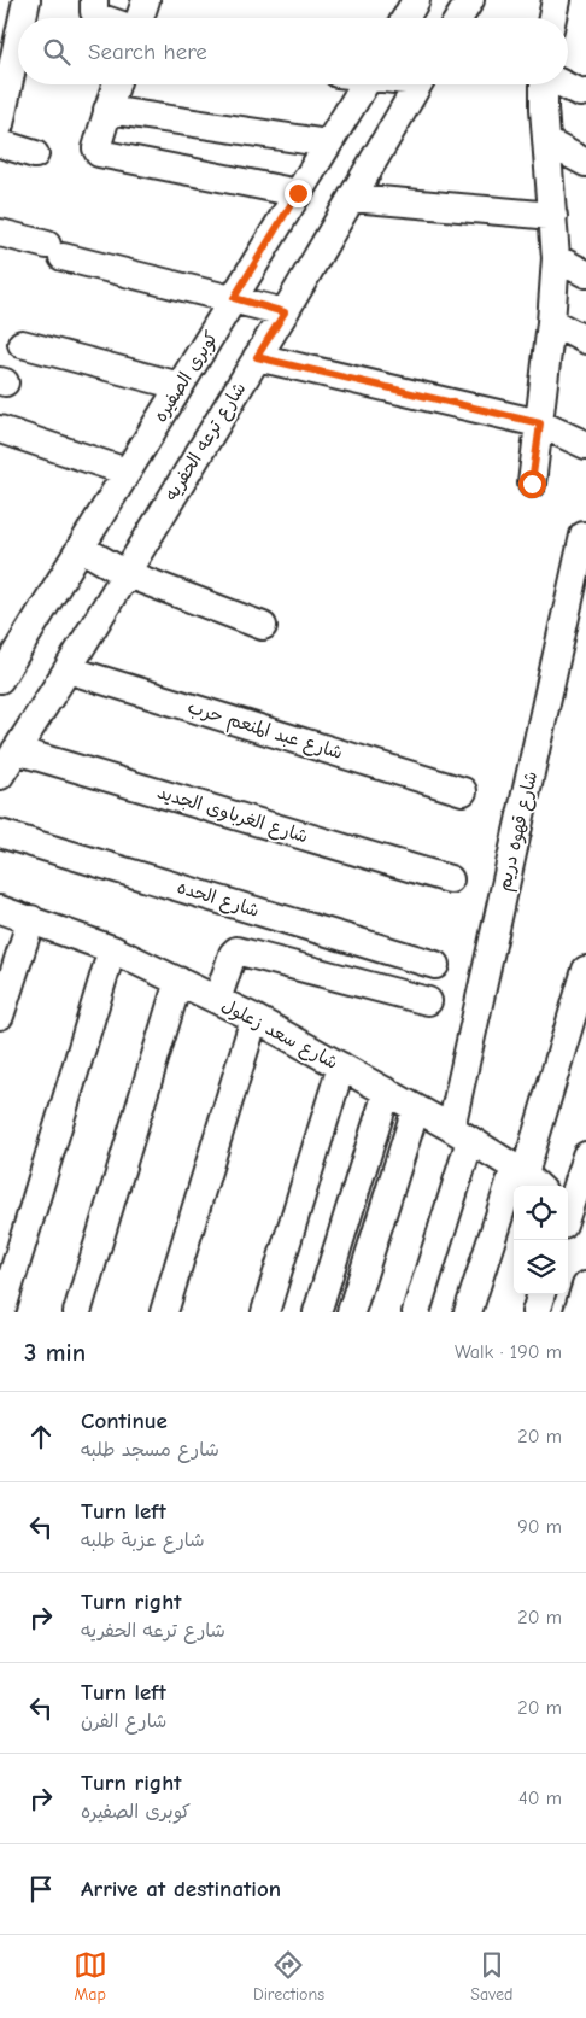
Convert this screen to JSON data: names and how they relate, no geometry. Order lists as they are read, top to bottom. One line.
{"streets":{"street":["كوبرى الصفيره","شارع ترعه الحفريه","شارع عبد المنعم حرب","شارع الغرباوى الجديد","شارع قهوه دريم","شارع الحده","شارع سعد زعلول"]},"crossings":[["شارع ترعه الحفريه","شارع عبد المنعم حرب"],["شارع ترعه الحفريه","شارع الغرباوى الجديد"],["شارع قهوه دريم","شارع سعد زعلول"]],"page":{"search":"Search here","heading":["3 min","Walk · 190 m"],"list":[["Continue","شارع مسجد طلبه","20 m"],["Turn left","شارع عزبة طلبه","90 m"],["Turn right","شارع ترعه الحفريه","20 m"],["Turn left","شارع الفرن","20 m"],["Turn right","كوبرى الصفيره","40 m"],"Arrive at destination"],"nav":["Map","Directions","Saved"]}}
